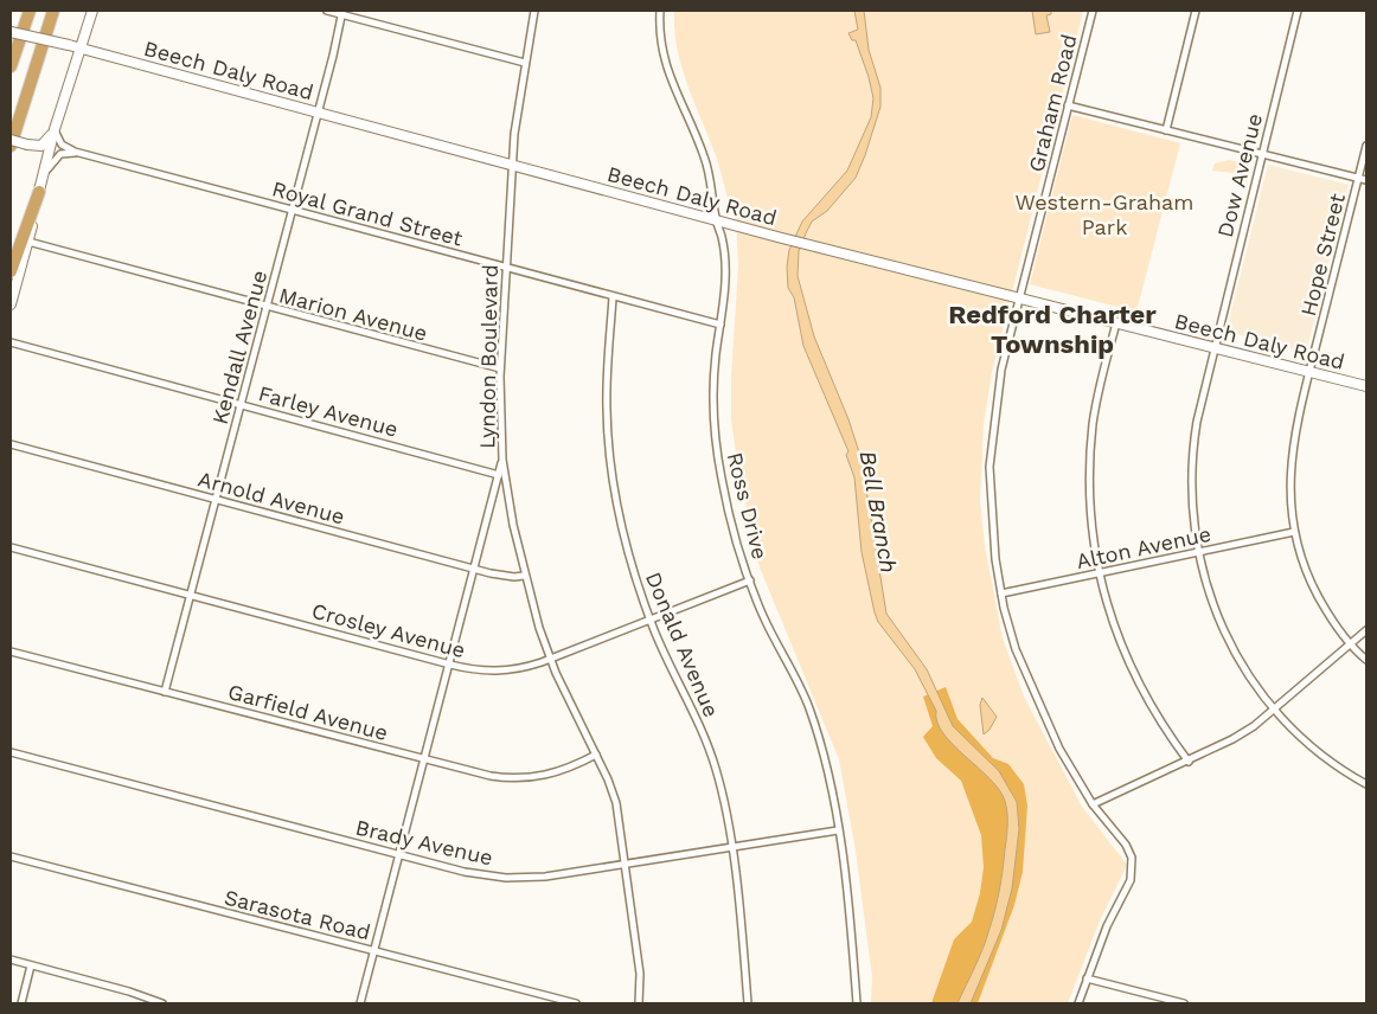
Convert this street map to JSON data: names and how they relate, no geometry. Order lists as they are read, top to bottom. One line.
{"streets":{"main road":["Beech Daly Road"],"street":["Graham Road","Dow Avenue","Royal Grand Street","Hope Street","Marion Avenue","Kendall Avenue","Lyndon Boulevard","Farley Avenue","Arnold Avenue","Ross Drive","Alton Avenue","Crosley Avenue","Donald Avenue","Garfield Avenue","Brady Avenue","Sarasota Road"]},"crossings":[["Beech Daly Road","Graham Road"],["Beech Daly Road","Dow Avenue"],["Beech Daly Road","Hope Street"],["Beech Daly Road","Kendall Avenue"],["Beech Daly Road","Lyndon Boulevard"],["Beech Daly Road","Ross Drive"],["Graham Road","Alton Avenue"],["Dow Avenue","Alton Avenue"],["Royal Grand Street","Kendall Avenue"],["Royal Grand Street","Lyndon Boulevard"],["Royal Grand Street","Ross Drive"],["Royal Grand Street","Donald Avenue"],["Hope Street","Alton Avenue"],["Marion Avenue","Kendall Avenue"],["Marion Avenue","Lyndon Boulevard"],["Kendall Avenue","Farley Avenue"],["Kendall Avenue","Arnold Avenue"],["Kendall Avenue","Crosley Avenue"],["Kendall Avenue","Garfield Avenue"],["Lyndon Boulevard","Arnold Avenue"],["Lyndon Boulevard","Crosley Avenue"],["Lyndon Boulevard","Garfield Avenue"],["Lyndon Boulevard","Brady Avenue"],["Ross Drive","Crosley Avenue"],["Ross Drive","Brady Avenue"],["Crosley Avenue","Donald Avenue"],["Donald Avenue","Brady Avenue"]],"districts":["Redford Charter Township"],"water":["Bell Branch"],"parks":["Western-Graham Park"]}
